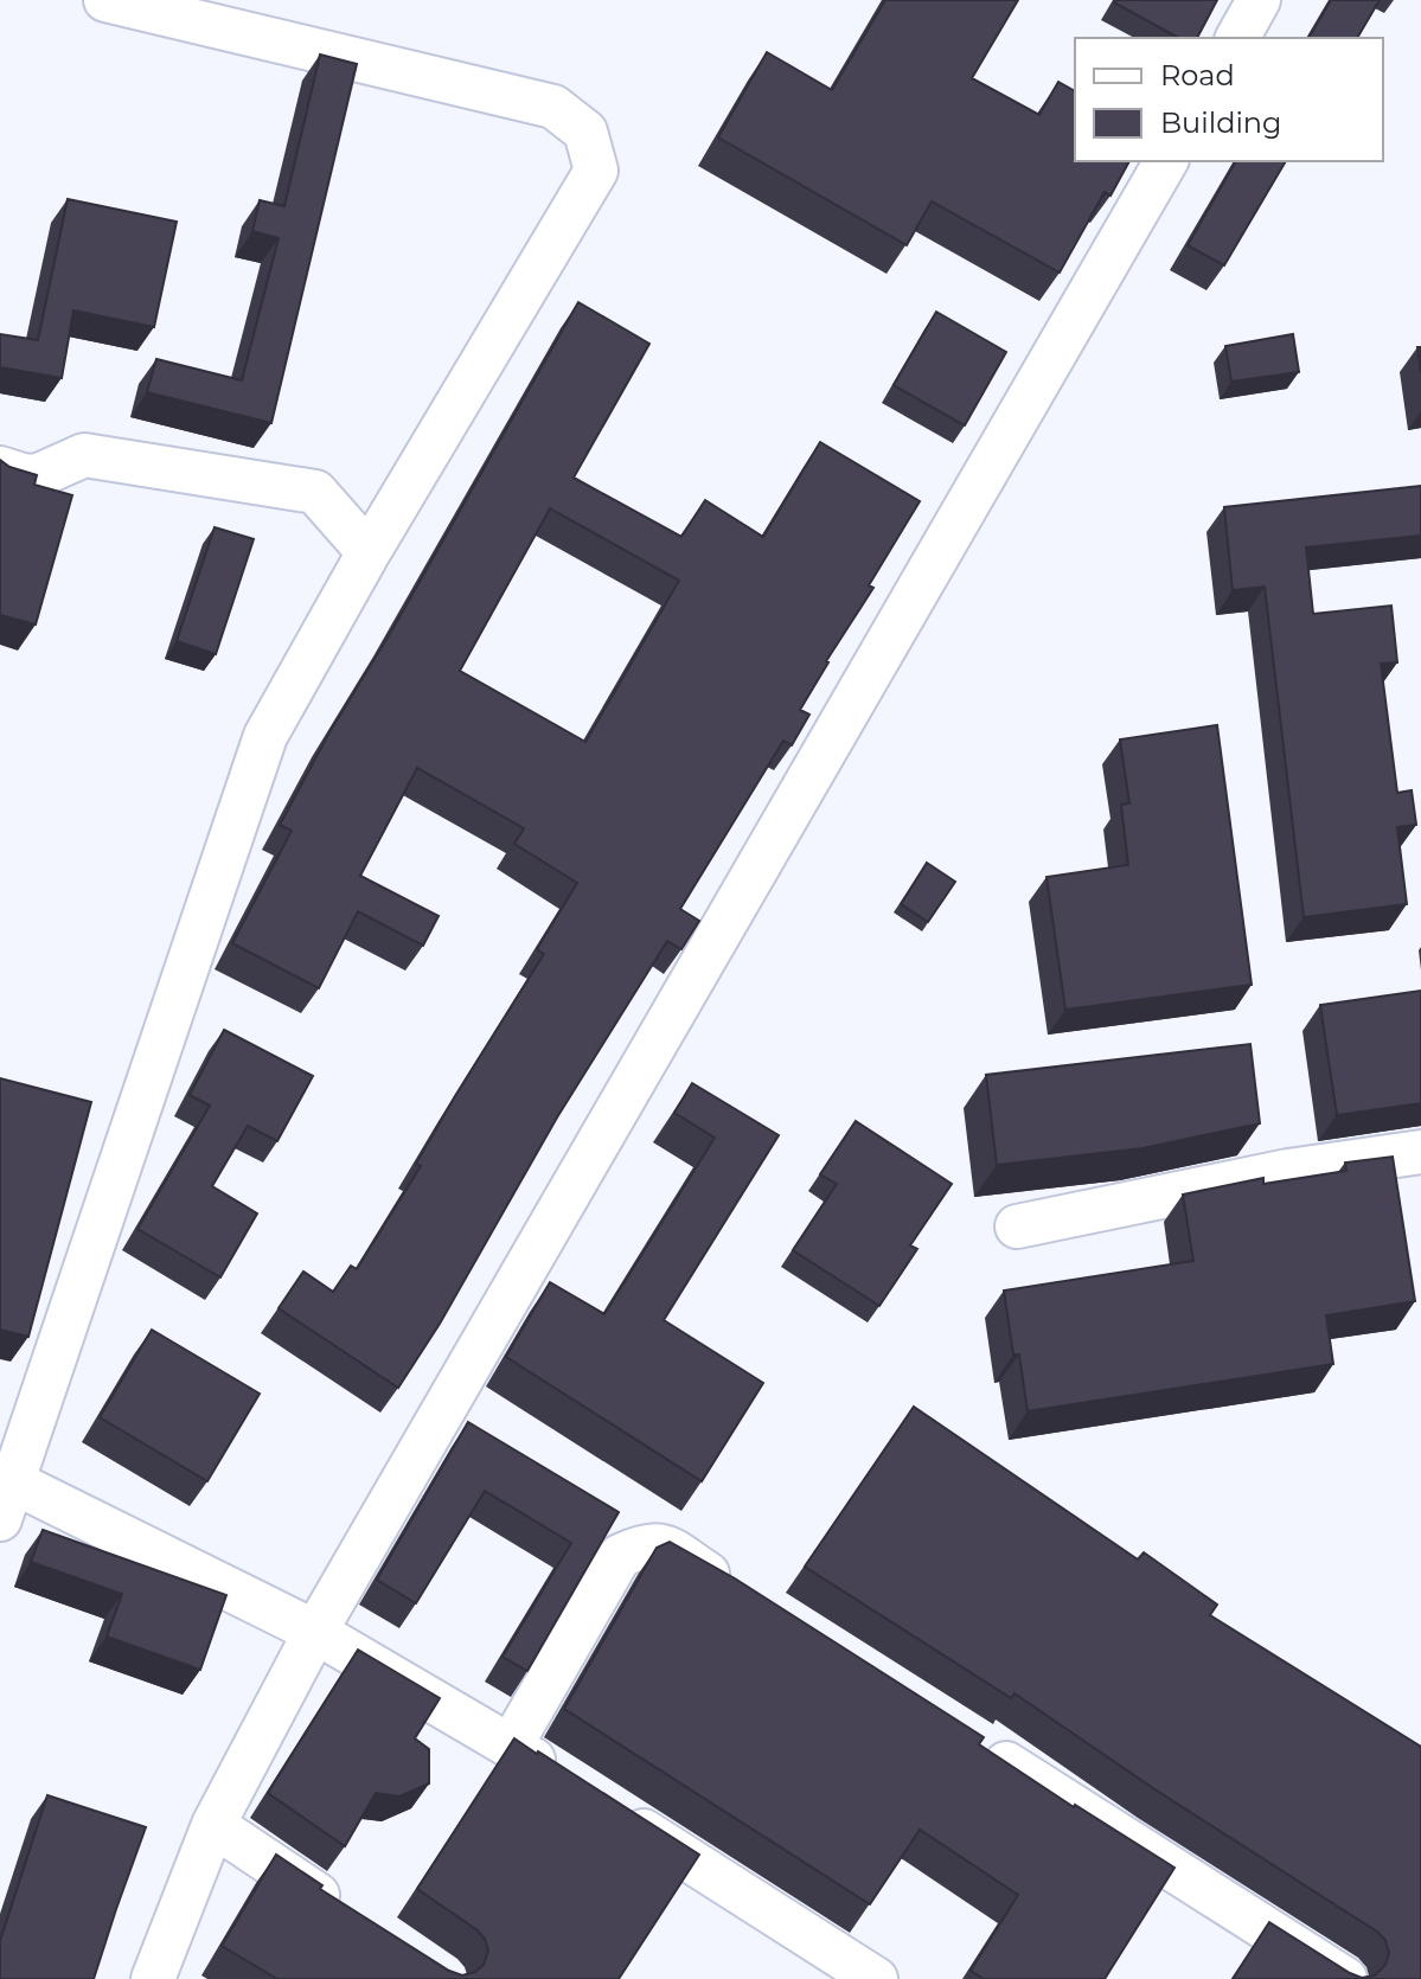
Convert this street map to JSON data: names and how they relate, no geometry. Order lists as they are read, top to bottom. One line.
{"legend":["Road","Building"]}
